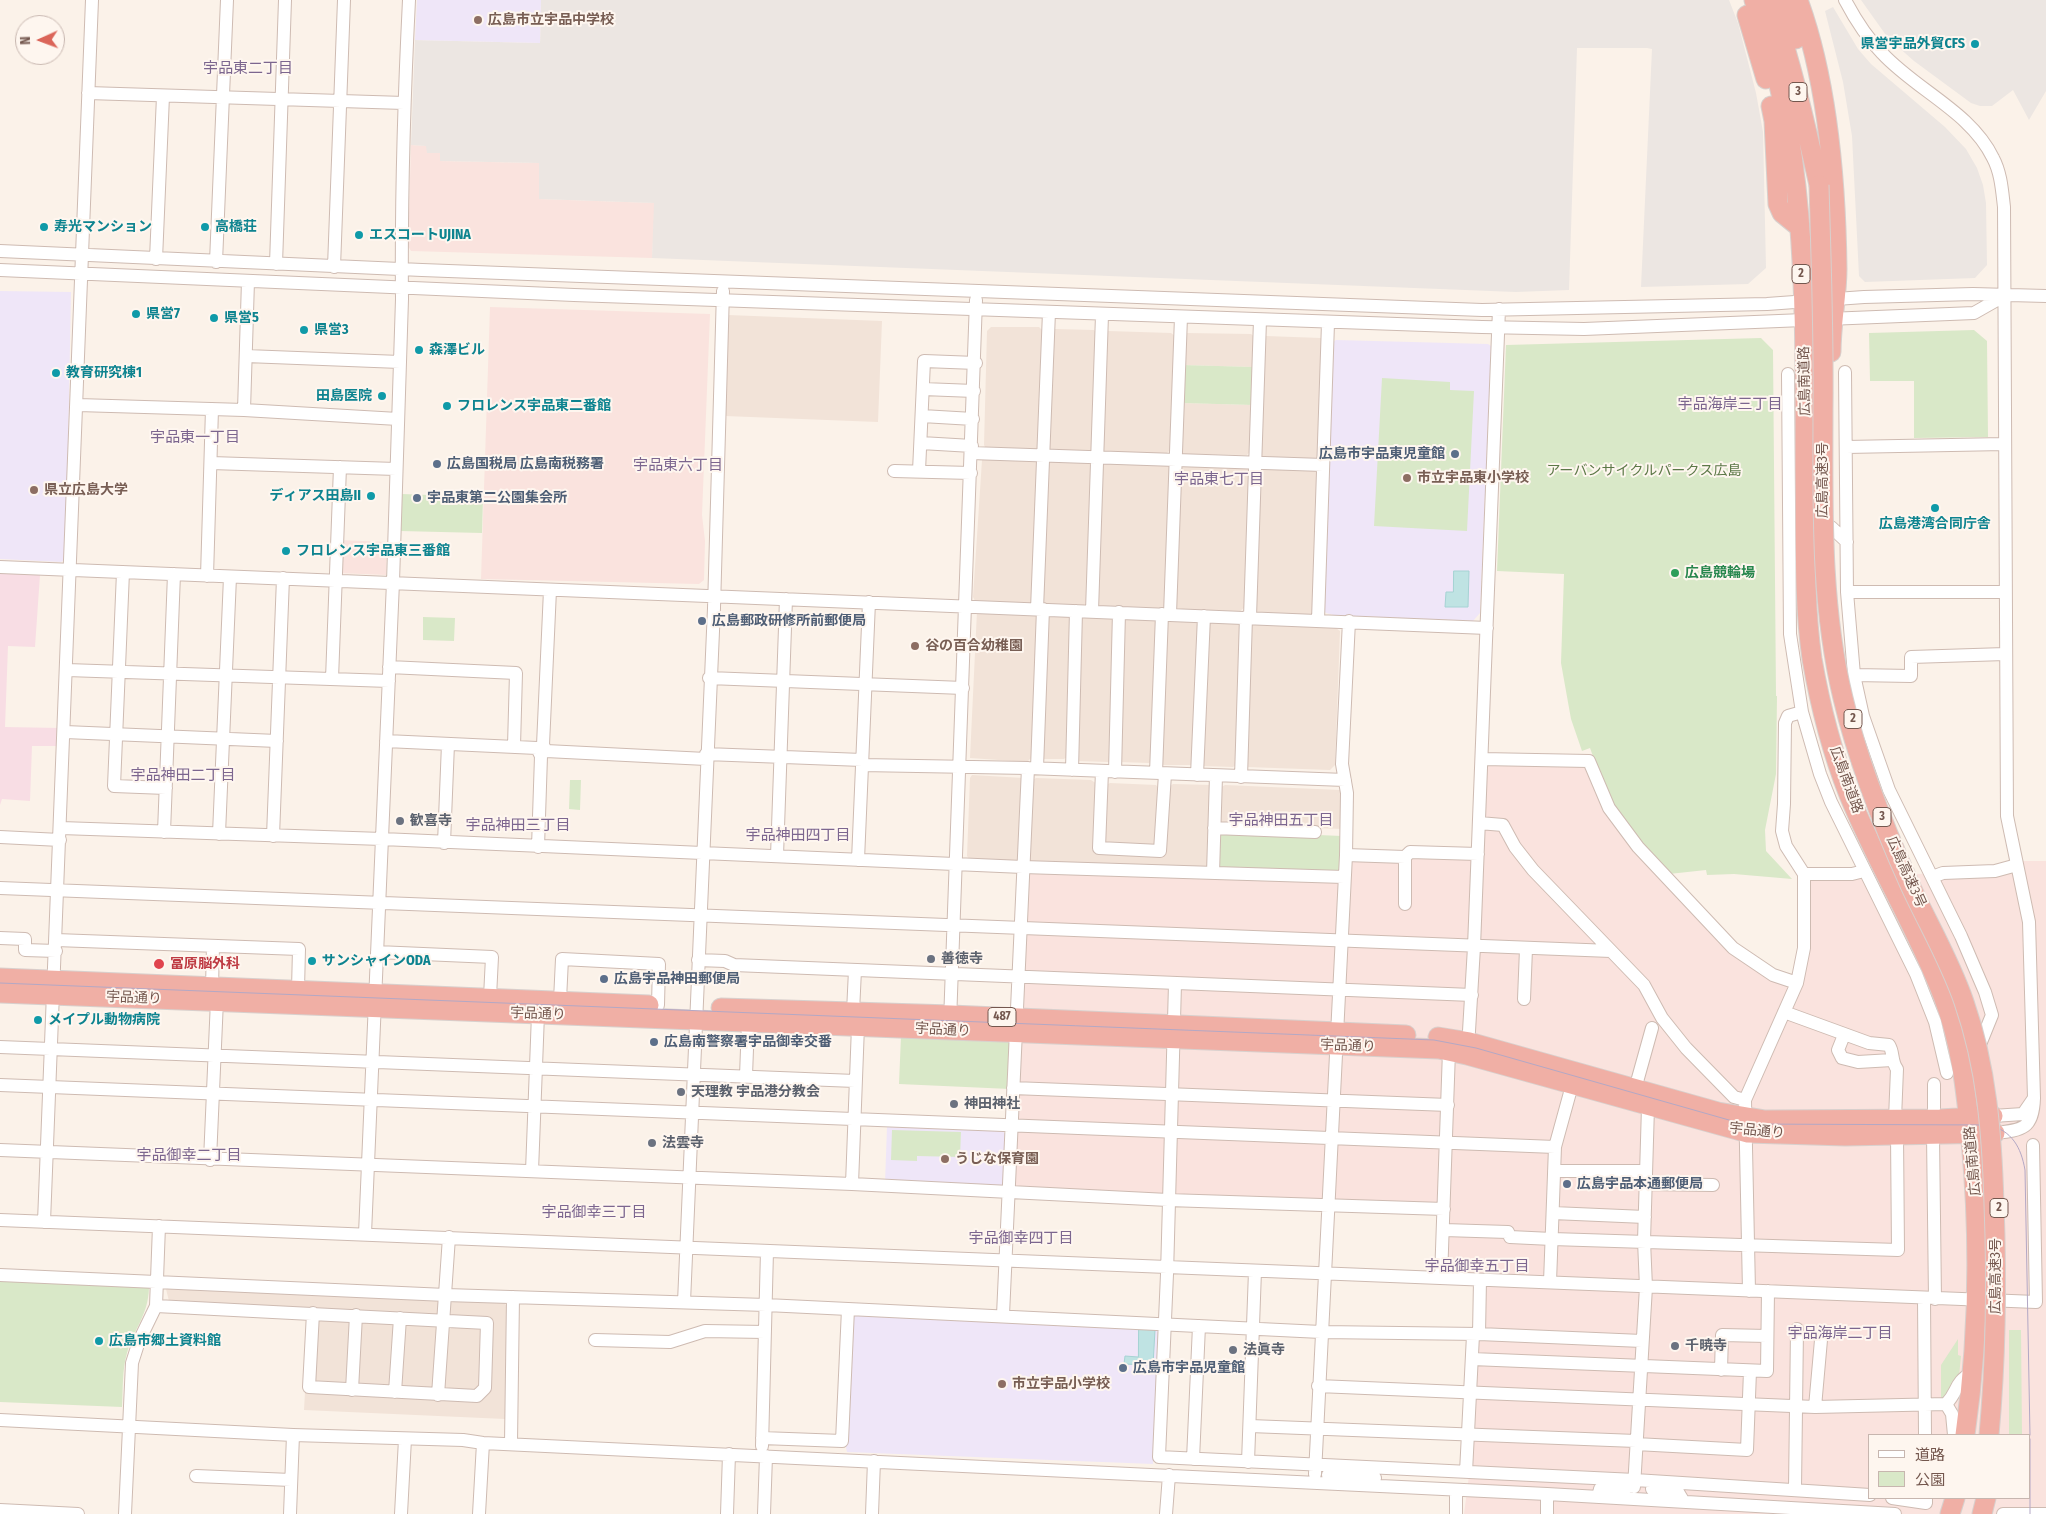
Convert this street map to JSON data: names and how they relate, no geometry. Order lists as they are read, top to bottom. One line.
{"streets":{"highway":["3","2","広島南道路","広島高速3号","宇品通り","487"]},"crossings":[["3","広島高速3号"],["広島南道路","宇品通り"]],"districts":["宇品東二丁目","宇品海岸三丁目","宇品東一丁目","宇品東六丁目","宇品東七丁目","宇品神田二丁目","宇品神田五丁目","宇品神田三丁目","宇品神田四丁目","宇品御幸二丁目","宇品御幸三丁目","宇品御幸四丁目","宇品御幸五丁目","宇品海岸二丁目"],"parks":["アーバンサイクルパークス広島"],"places":["広島市立宇品中学校","県営宇品外貿CFS","寿光マンション","高橋荘","エスコートUJINA","県営7","県営5","県営3","森澤ビル","教育研究棟1","田島医院","フロレンス宇品東二番館","広島市宇品東児童館","広島国税局 広島南税務署","市立宇品東小学校","県立広島大学","ディアス田島II","宇品東第二公園集会所","広島港湾合同庁舎","フロレンス宇品東三番館","広島競輪場","広島郵政研修所前郵便局","谷の百合幼稚園","歓喜寺","善徳寺","サンシャインODA","冨原脳外科","広島宇品神田郵便局","メイプル動物病院","広島南警察署宇品御幸交番","天理教 宇品港分教会","神田神社","法雲寺","うじな保育園","広島宇品本通郵便局","広島市郷土資料館","千暁寺","法眞寺","広島市宇品児童館","市立宇品小学校"],"legend":["道路","公園"],"north":"left"}
